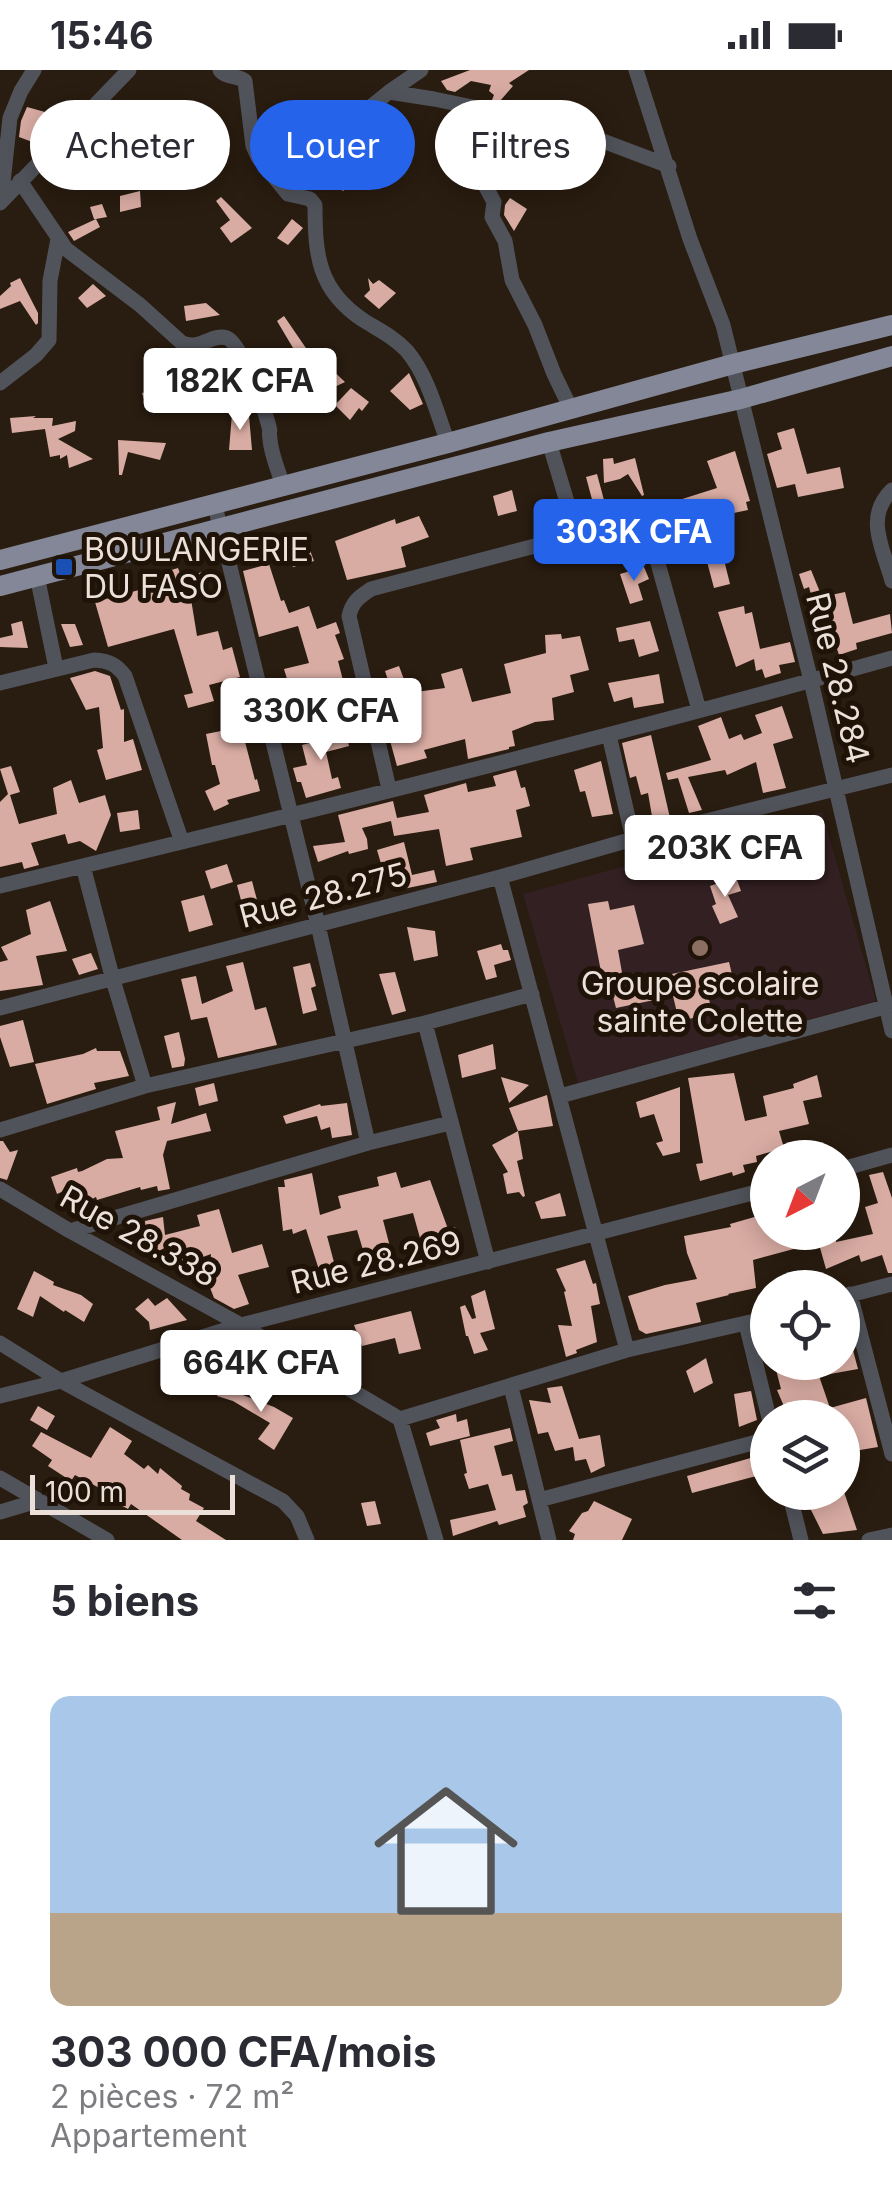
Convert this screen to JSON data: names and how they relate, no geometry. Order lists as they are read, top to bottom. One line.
{"streets":{"street":["Rue 28.284","Rue 28.275","Rue 28.338","Rue 28.269"]},"crossings":[["Rue 28.284","Rue 28.275"],["Rue 28.338","Rue 28.269"]],"places":{"transit":["BOULANGERIE DU FASO"],"other":["Groupe scolaire sainte Colette"]},"scale_bar":"100 m","north":"bottom left","page":{"status":"15:46","chip":["Acheter","Louer","Filtres"],"price":["182K CFA","303K CFA","330K CFA","203K CFA","664K CFA"],"scale":"100 m","heading":"5 biens","list":[{"name":"303 000 CFA/mois","note":"2 pièces · 72 m² · Appartement"}]}}
